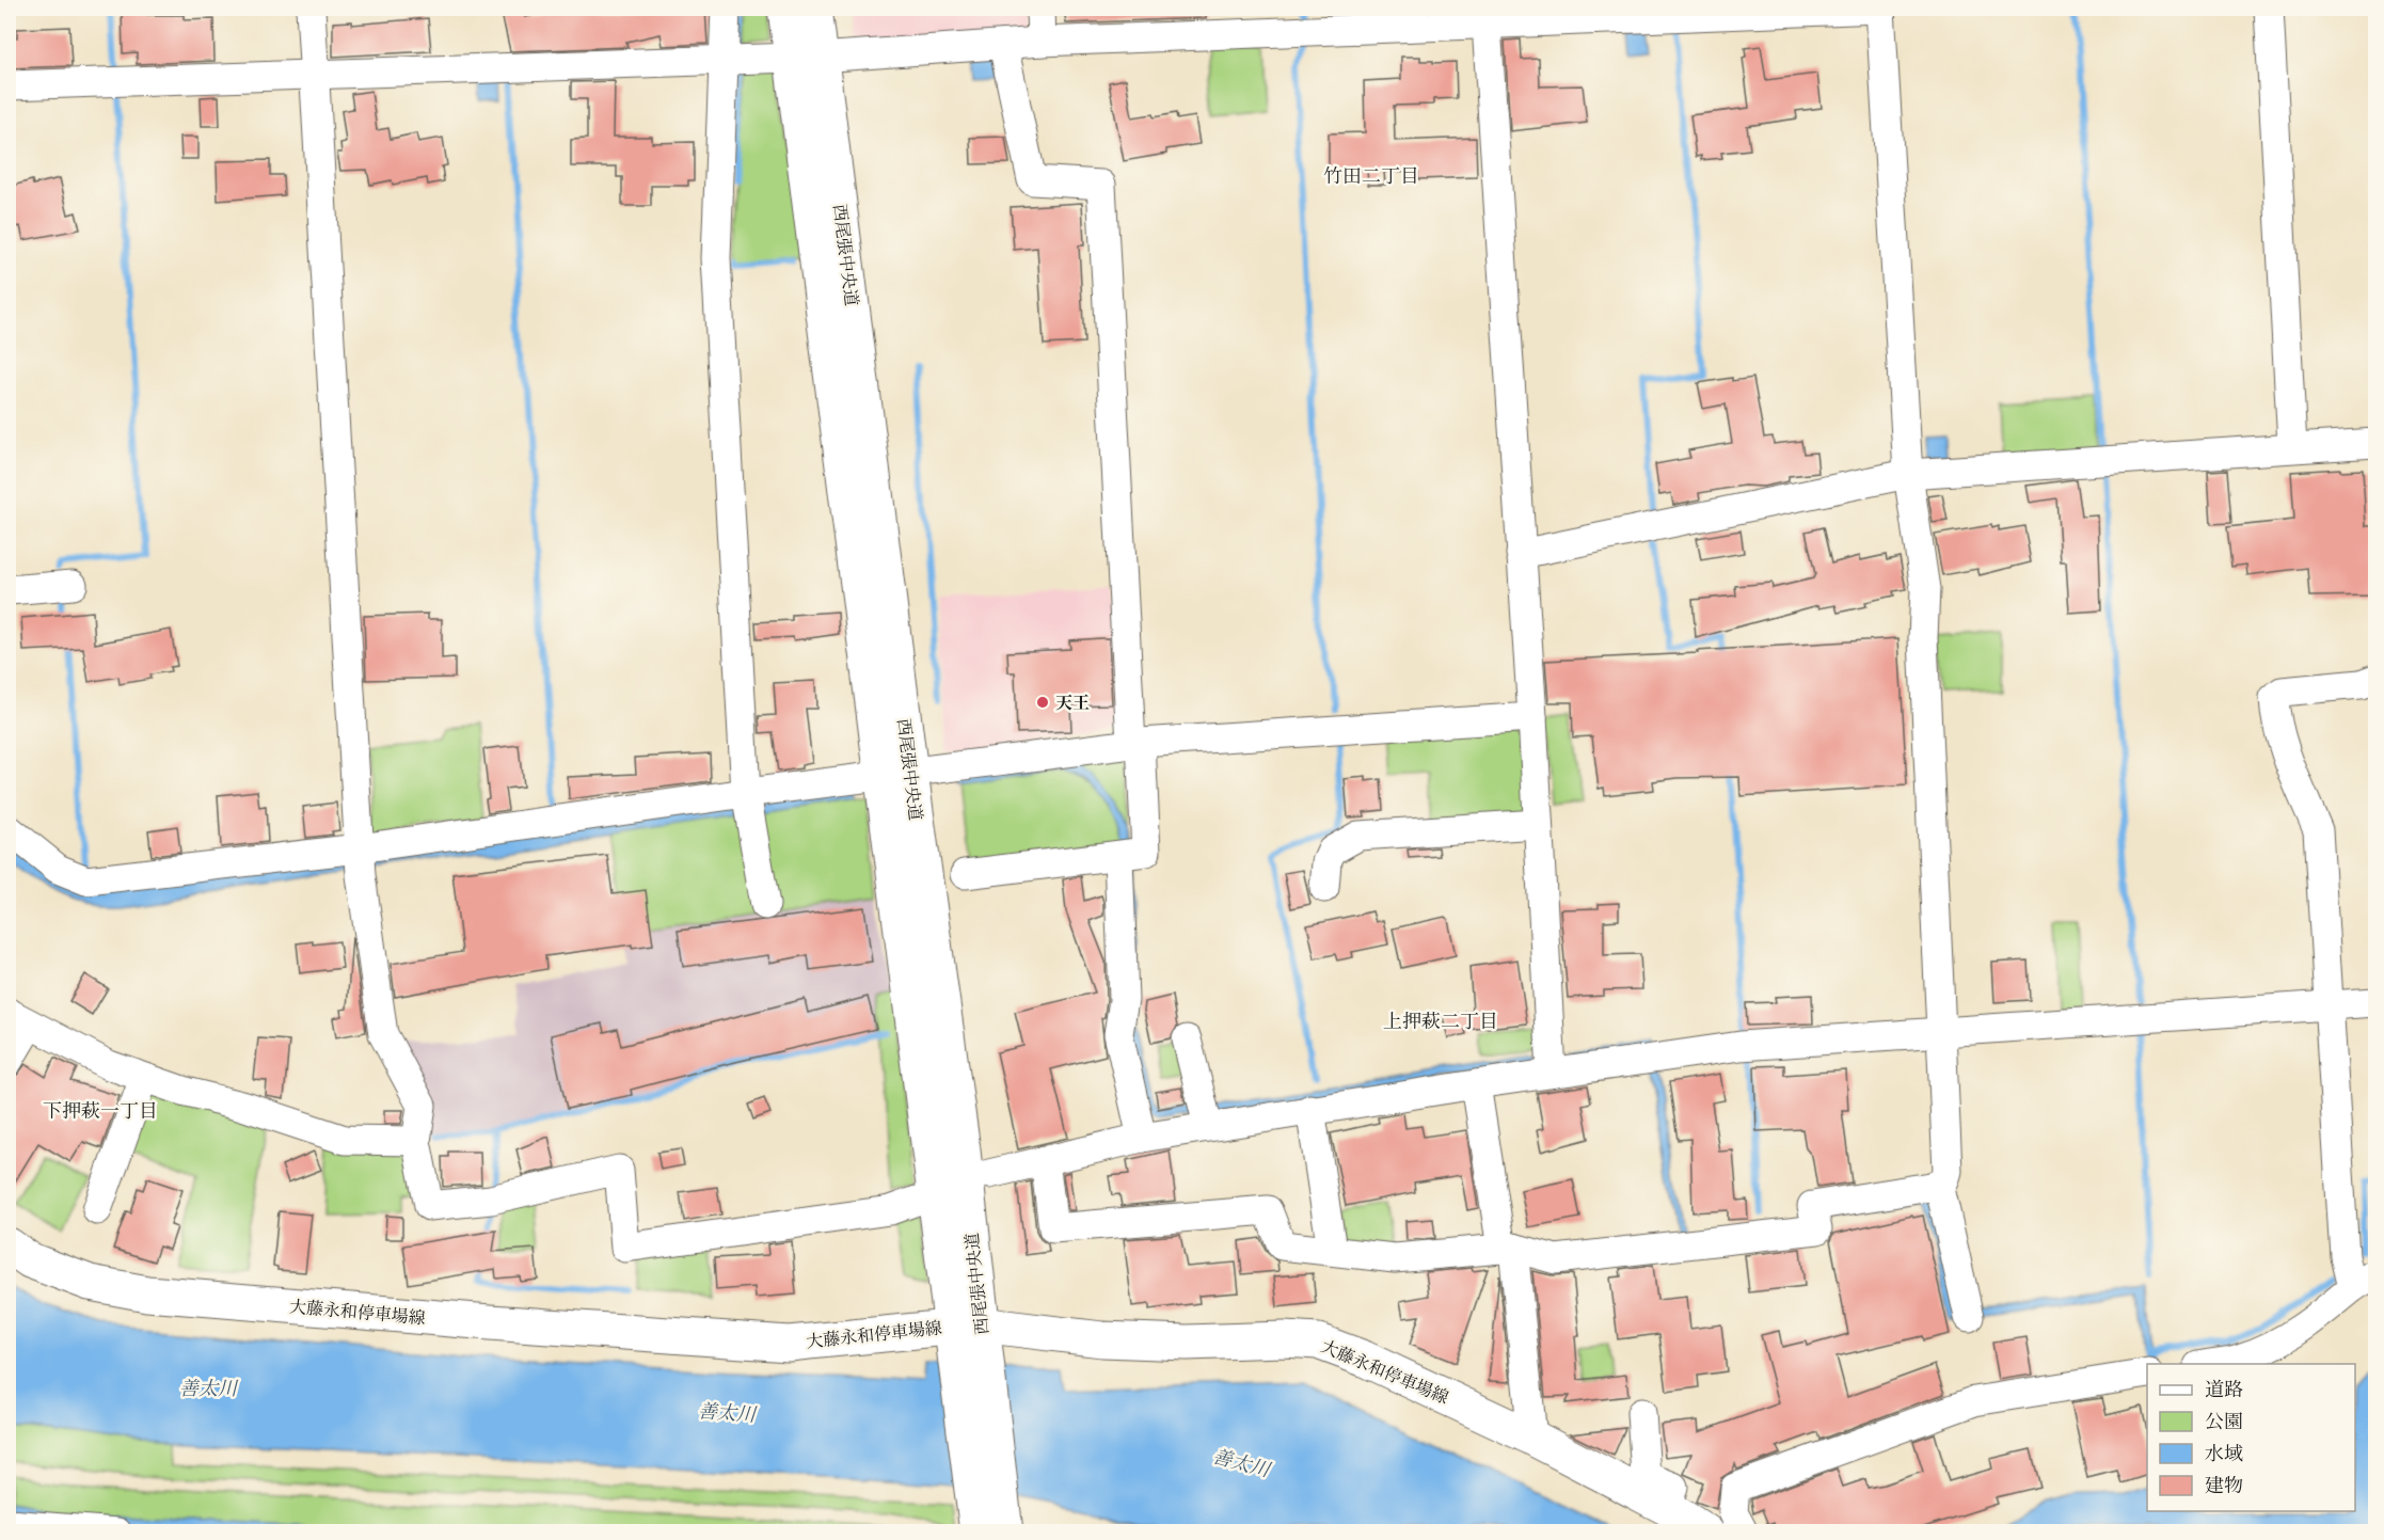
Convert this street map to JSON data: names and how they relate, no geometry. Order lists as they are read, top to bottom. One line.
{"streets":{"main road":["西尾張中央道","大藤永和停車場線"]},"crossings":[["西尾張中央道","大藤永和停車場線"]],"districts":["竹田二丁目","上押萩二丁目","下押萩一丁目"],"water":["善太川"],"places":["天王"],"legend":["道路","公園","水域","建物"]}
